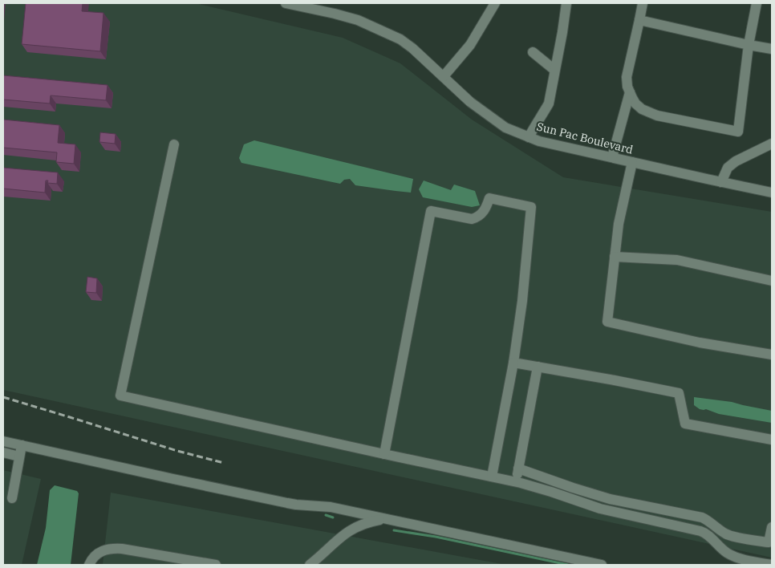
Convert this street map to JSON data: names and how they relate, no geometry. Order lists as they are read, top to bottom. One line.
{"streets":{"street":["Sun Pac Boulevard"]}}
